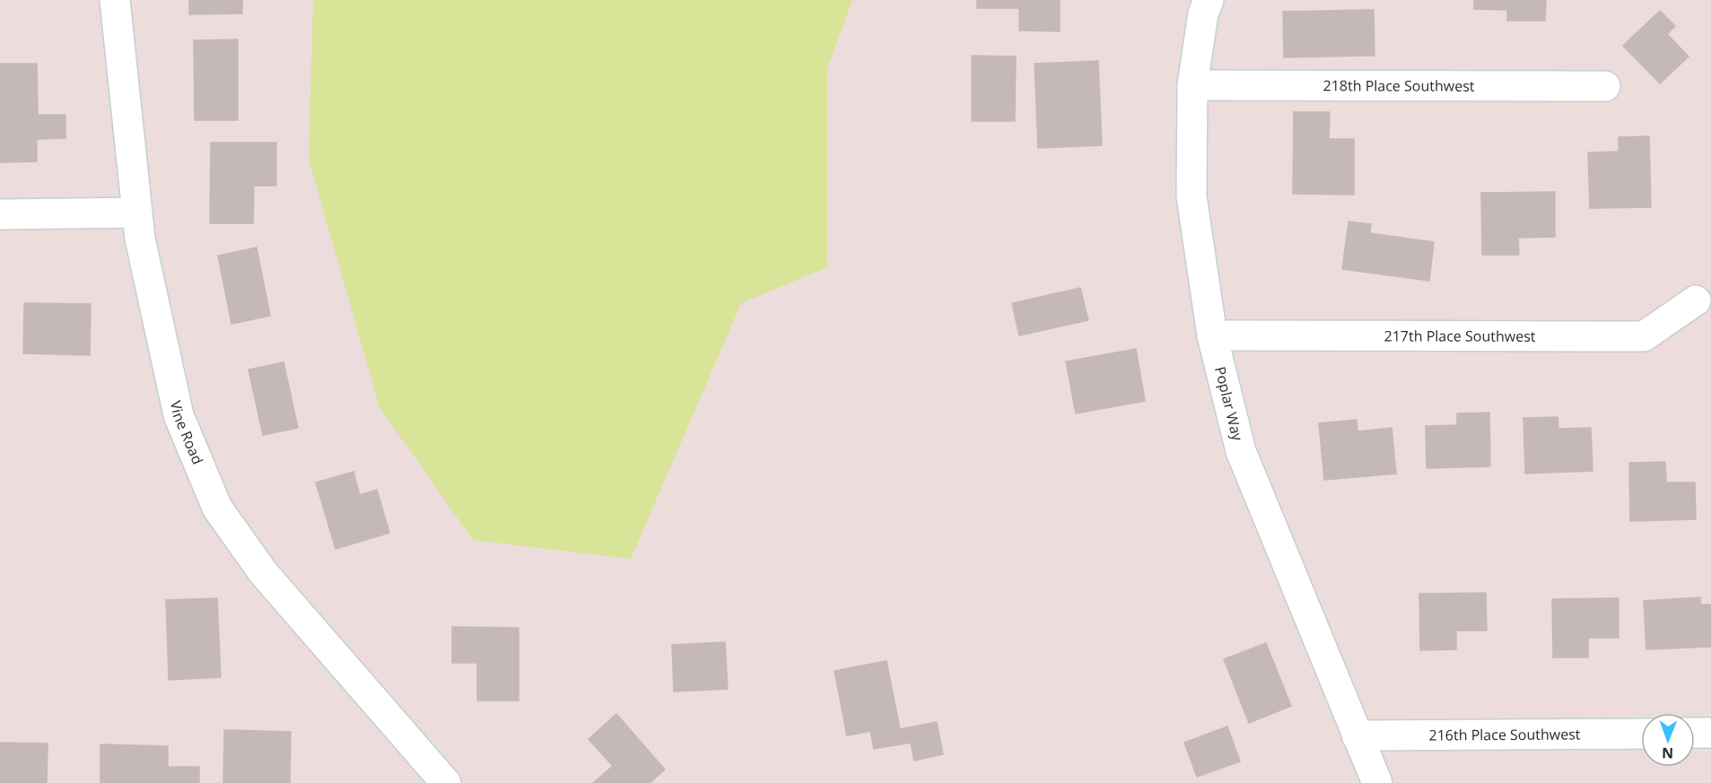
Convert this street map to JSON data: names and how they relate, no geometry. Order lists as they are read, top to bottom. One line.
{"streets":{"street":["218th Place Southwest","217th Place Southwest","Poplar Way","Vine Road","216th Place Southwest"]},"crossings":[["218th Place Southwest","Poplar Way"],["217th Place Southwest","Poplar Way"],["Poplar Way","216th Place Southwest"]],"north":"bottom"}
